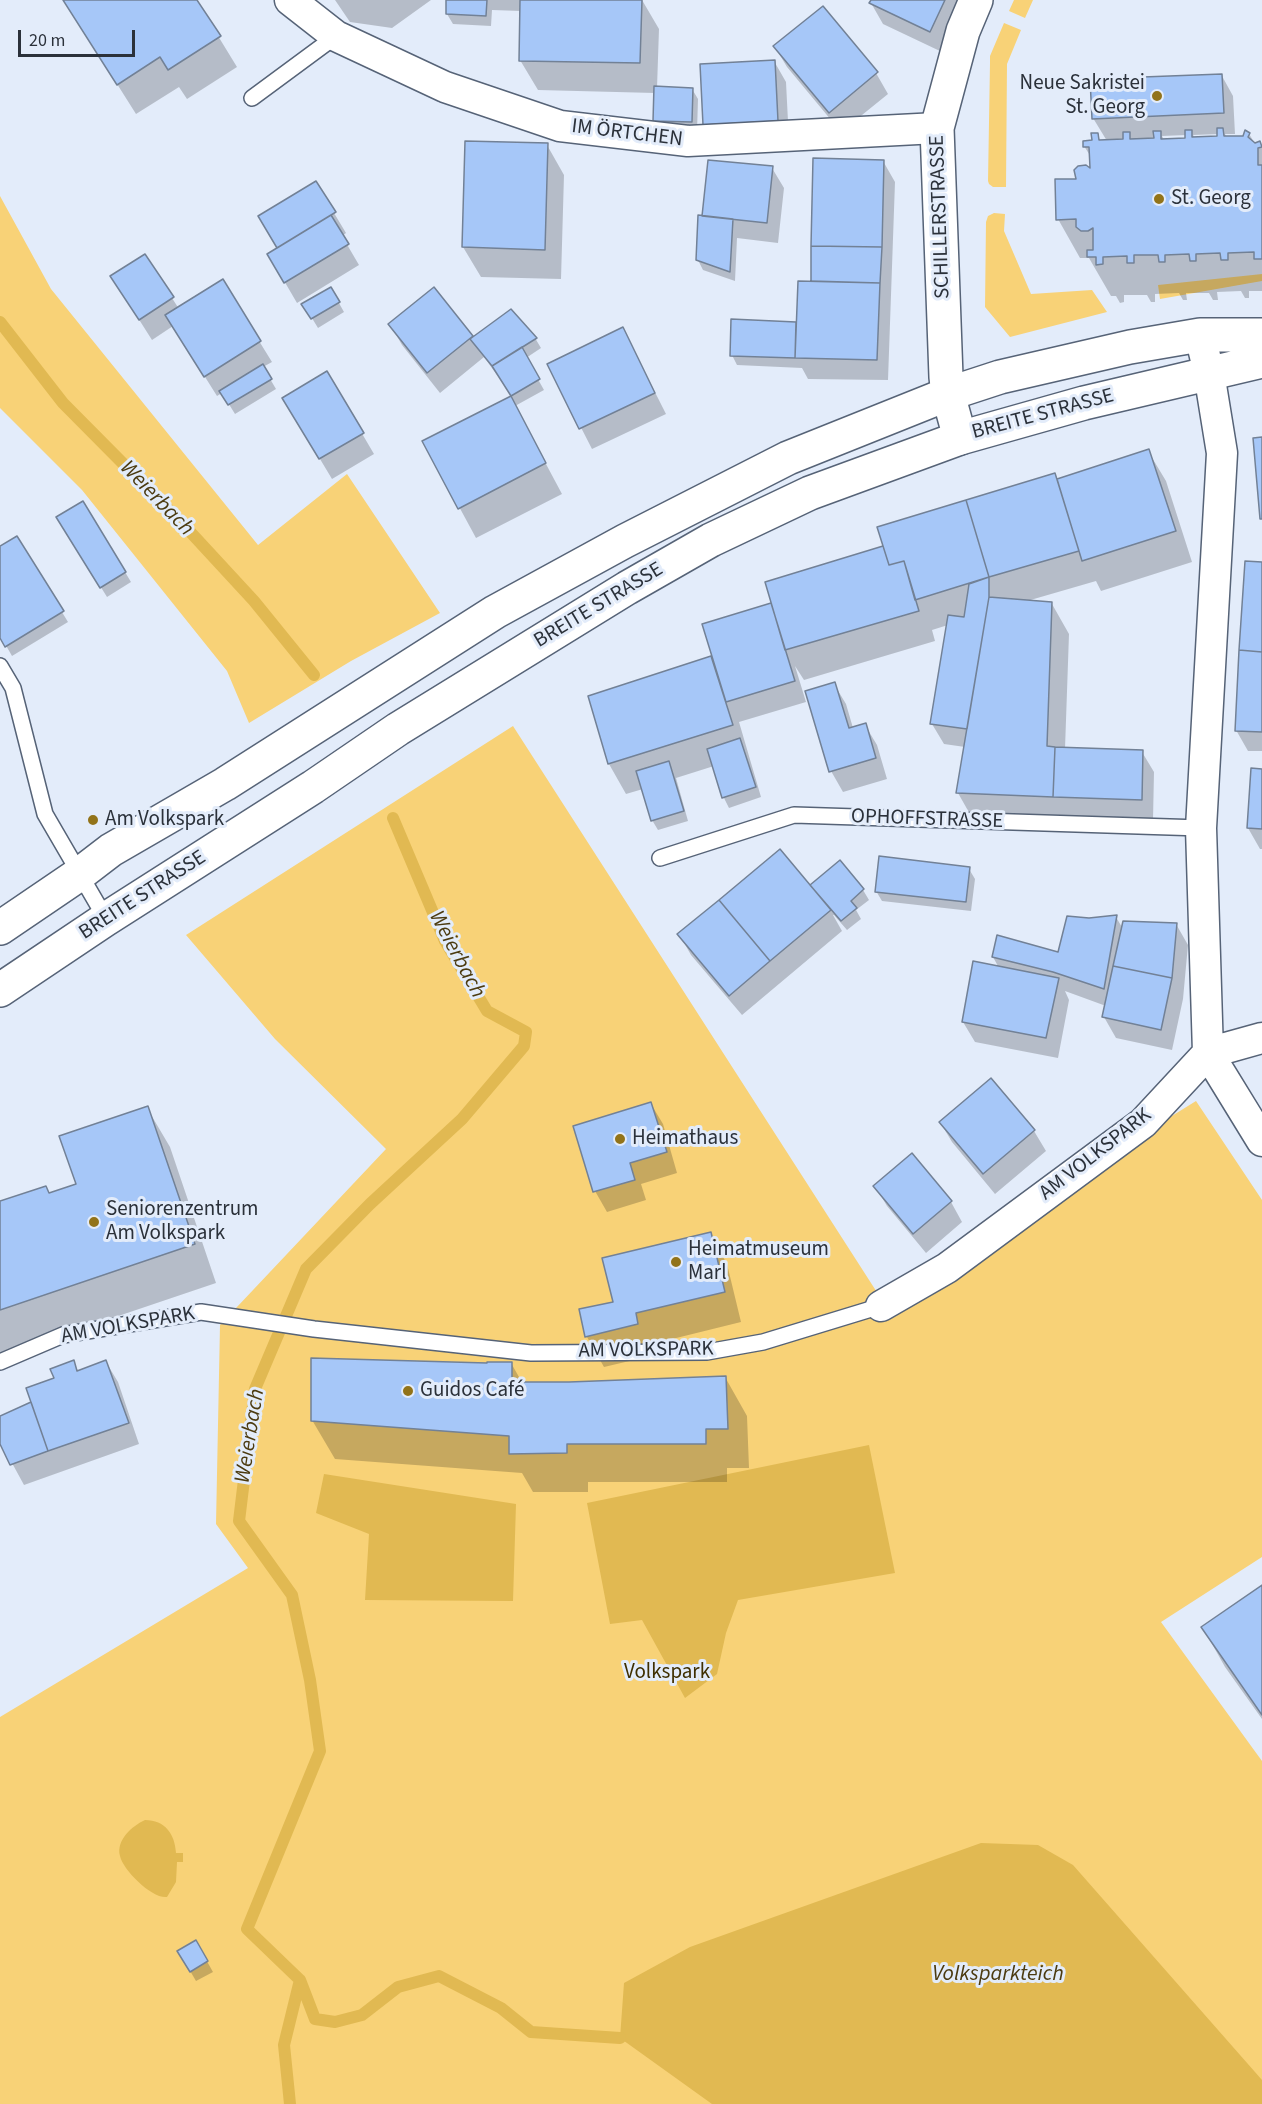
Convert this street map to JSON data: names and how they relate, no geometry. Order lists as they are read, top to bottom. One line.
{"streets":{"main road":["SCHILLERSTRASSE","BREITE STRASSE"],"street":["IM ÖRTCHEN","AM VOLKSPARK"],"lane":["OPHOFFSTRASSE"]},"crossings":[["IM ÖRTCHEN","SCHILLERSTRASSE"],["SCHILLERSTRASSE","BREITE STRASSE"]],"water":["Weierbach","Volksparkteich"],"parks":["Volkspark"],"places":["Neue Sakristei St. Georg","St. Georg","Am Volkspark","Heimathaus","Seniorenzentrum Am Volkspark","Heimatmuseum Marl","Guidos Café"],"scale_bar":"20 m"}
